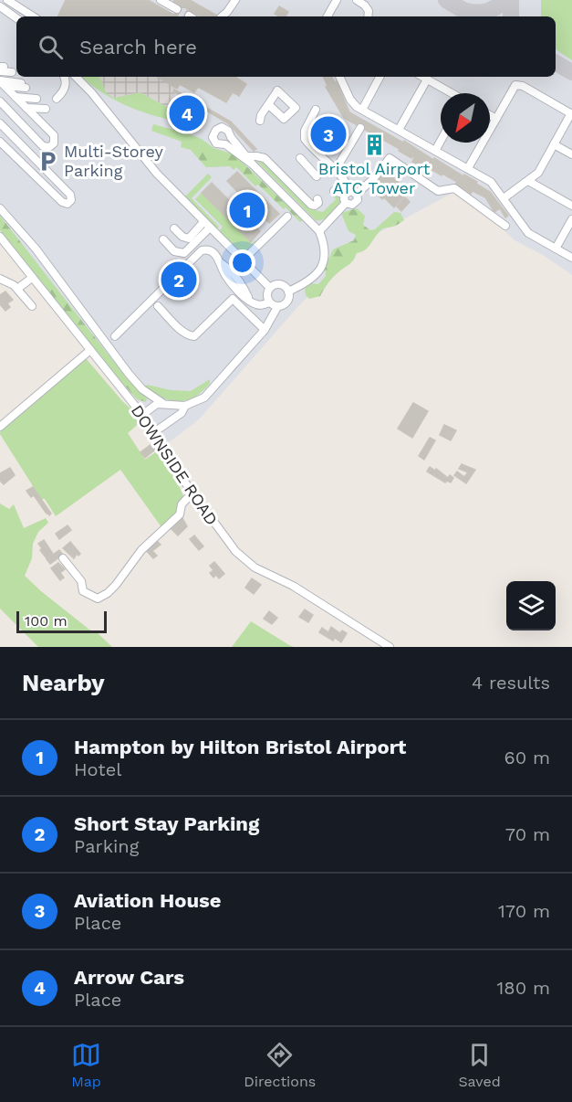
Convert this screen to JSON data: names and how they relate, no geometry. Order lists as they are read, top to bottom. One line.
{"streets":{"street":["DOWNSIDE ROAD"]},"places":{"building":["Bristol Airport ATC Tower"],"parking":["Multi-Storey Parking"]},"scale_bar":"100 m","north":"bottom left","page":{"search":"Search here","pins":["4","3","1","2"],"scale":"100 m","heading":["Nearby","4 results"],"list":[{"mark":"1","name":"Hampton by Hilton Bristol Airport","note":"Hotel","value":"60 m"},{"mark":"2","name":"Short Stay Parking","note":"Parking","value":"70 m"},{"mark":"3","name":"Aviation House","note":"Place","value":"170 m"},{"mark":"4","name":"Arrow Cars","note":"Place","value":"180 m"}],"nav":["Map","Directions","Saved"]}}
